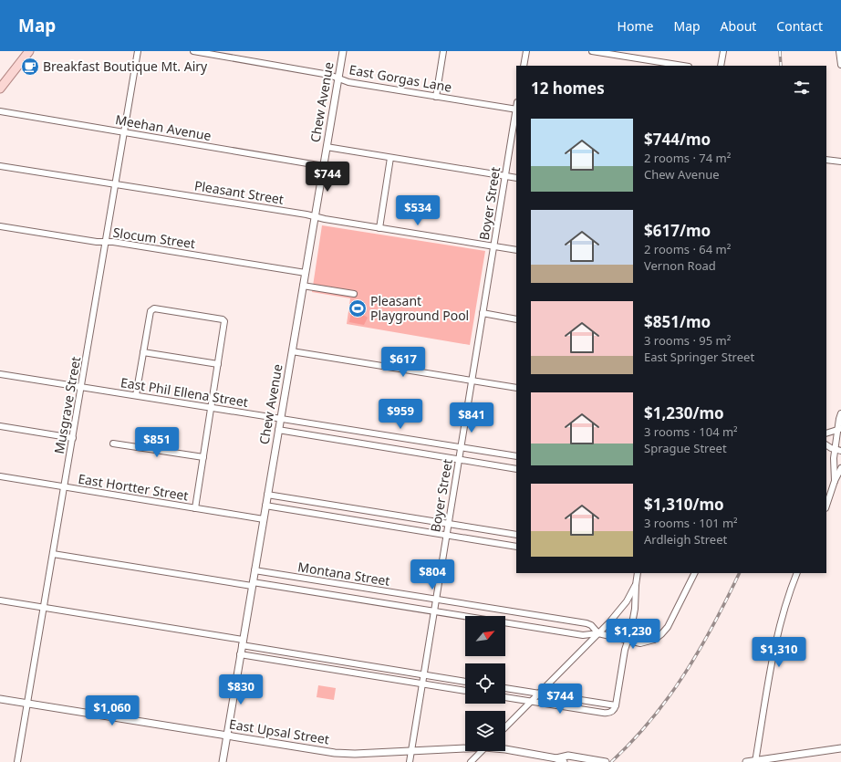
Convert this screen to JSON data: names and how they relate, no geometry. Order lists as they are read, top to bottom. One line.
{"streets":{"street":["East Gorgas Lane","Chew Avenue","Meehan Avenue","Pleasant Street","Boyer Street","Slocum Street","East Phil Ellena Street","Musgrave Street","East Hortter Street","Montana Street","East Upsal Street"]},"crossings":[["East Gorgas Lane","Chew Avenue"],["East Gorgas Lane","Boyer Street"],["Chew Avenue","Meehan Avenue"],["Chew Avenue","Pleasant Street"],["Chew Avenue","Slocum Street"],["Chew Avenue","East Phil Ellena Street"],["Chew Avenue","East Hortter Street"],["Chew Avenue","Montana Street"],["Chew Avenue","East Upsal Street"],["Meehan Avenue","Musgrave Street"],["Pleasant Street","Boyer Street"],["Pleasant Street","Musgrave Street"],["Boyer Street","East Phil Ellena Street"],["Boyer Street","Montana Street"],["Boyer Street","East Upsal Street"],["Slocum Street","Musgrave Street"],["East Phil Ellena Street","Musgrave Street"],["Musgrave Street","East Hortter Street"],["Musgrave Street","Montana Street"],["Musgrave Street","East Upsal Street"]],"places":{"cafe":["Breakfast Boutique Mt. Airy"],"sports":["Pleasant Playground Pool"]},"north":"top right","page":{"header":"Map","nav":["Home","Map","About","Contact"],"heading":"12 homes","list":[{"name":"$744/mo","note":"2 rooms · 74 m² · Chew Avenue"},{"name":"$617/mo","note":"2 rooms · 64 m² · Vernon Road"},{"name":"$851/mo","note":"3 rooms · 95 m² · East Springer Street"},{"name":"$1,230/mo","note":"3 rooms · 104 m² · Sprague Street"},{"name":"$1,310/mo","note":"3 rooms · 101 m² · Ardleigh Street"}],"price":["$744","$534","$617","$959","$841","$851","$804","$1,230","$1,310","$830","$744","$1,060"]}}
